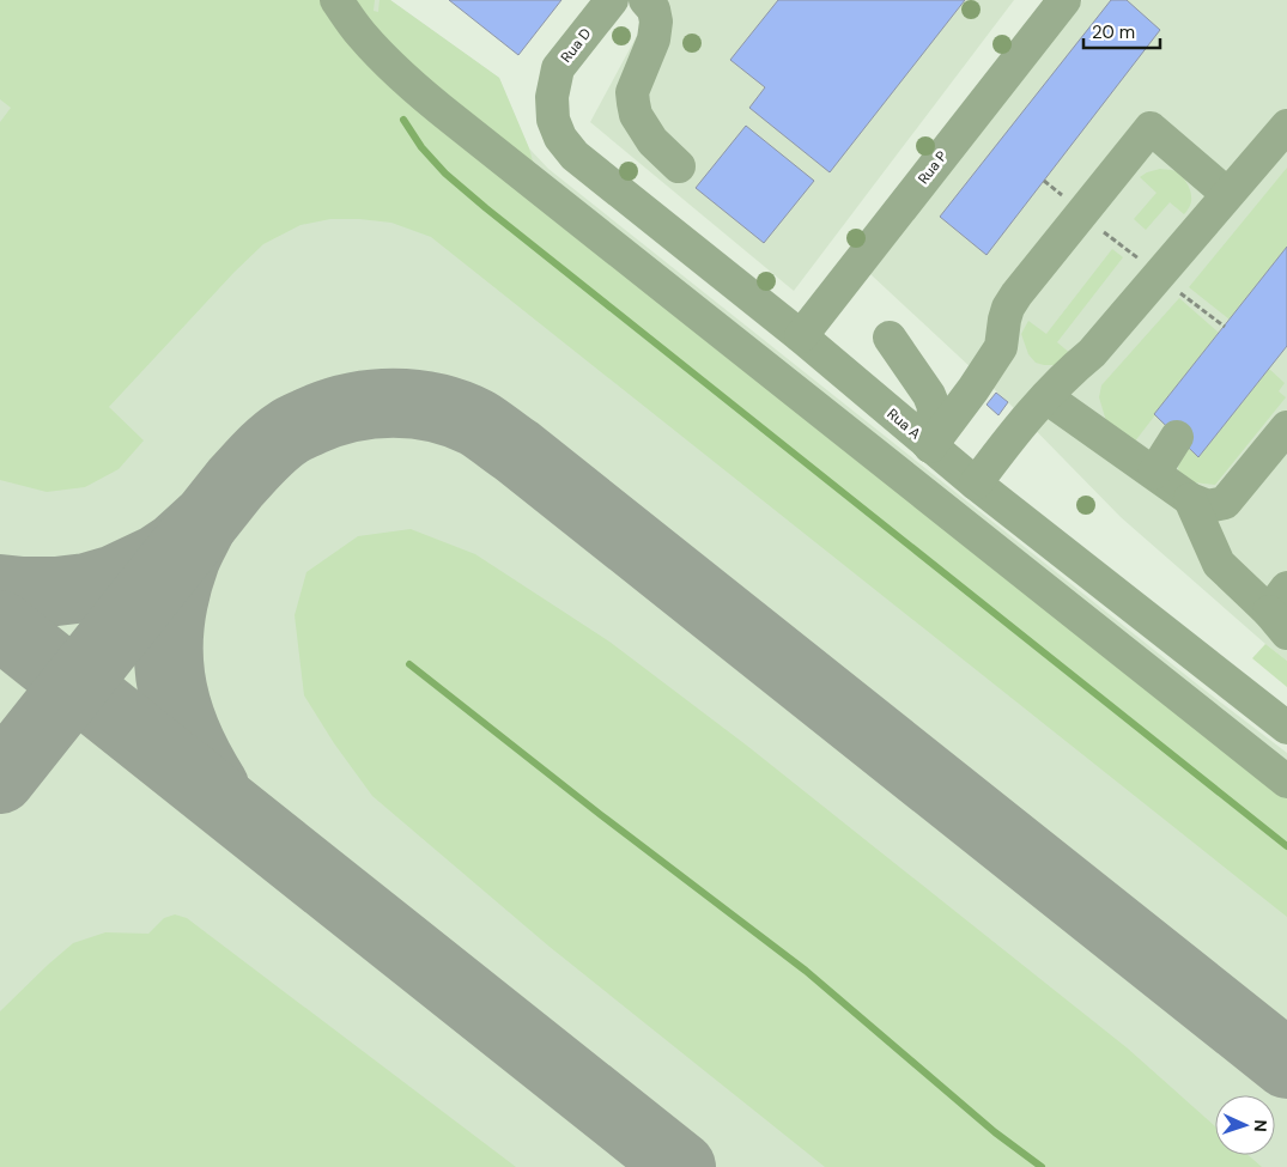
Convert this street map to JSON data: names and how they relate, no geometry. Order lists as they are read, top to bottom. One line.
{"streets":{"lane":["Rua D","Rua P","Rua A"]},"crossings":[["Rua D","Rua A"],["Rua P","Rua A"]],"scale_bar":"20 m","north":"right"}
